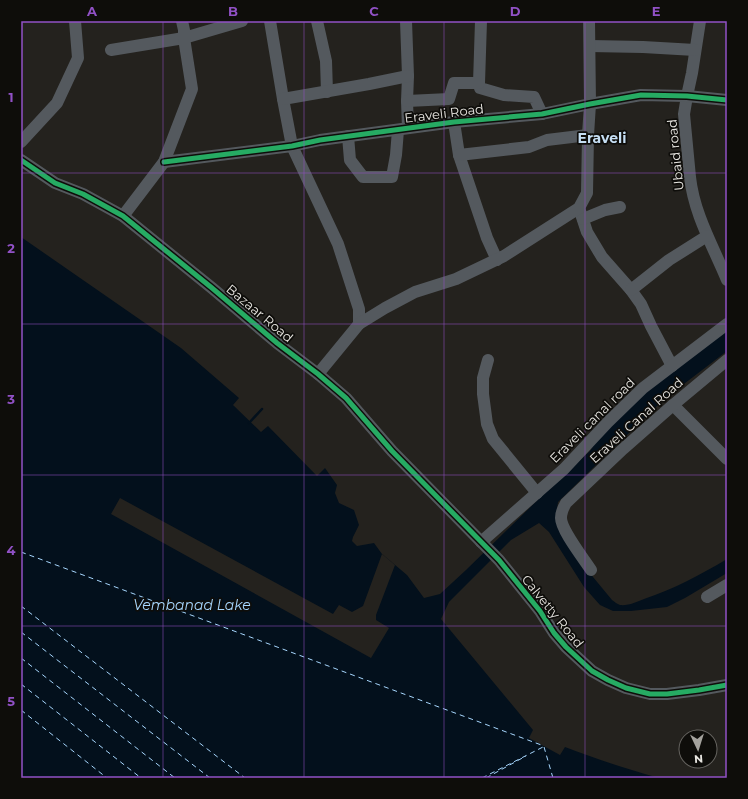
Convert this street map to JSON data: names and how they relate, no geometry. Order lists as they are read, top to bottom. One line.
{"streets":{"street":["Eraveli Road","Ubaid road","Bazaar Road","Eraveli canal road","Eraveli Canal Road","Calvetty Road"]},"crossings":[["Eraveli Road","Ubaid road"],["Bazaar Road","Eraveli canal road"],["Bazaar Road","Calvetty Road"],["Eraveli canal road","Calvetty Road"]],"districts":["Eraveli"],"water":["Vembanad Lake"],"north":"bottom","grid":{"columns":["A","B","C","D","E"],"rows":["1","2","3","4","5"]}}
